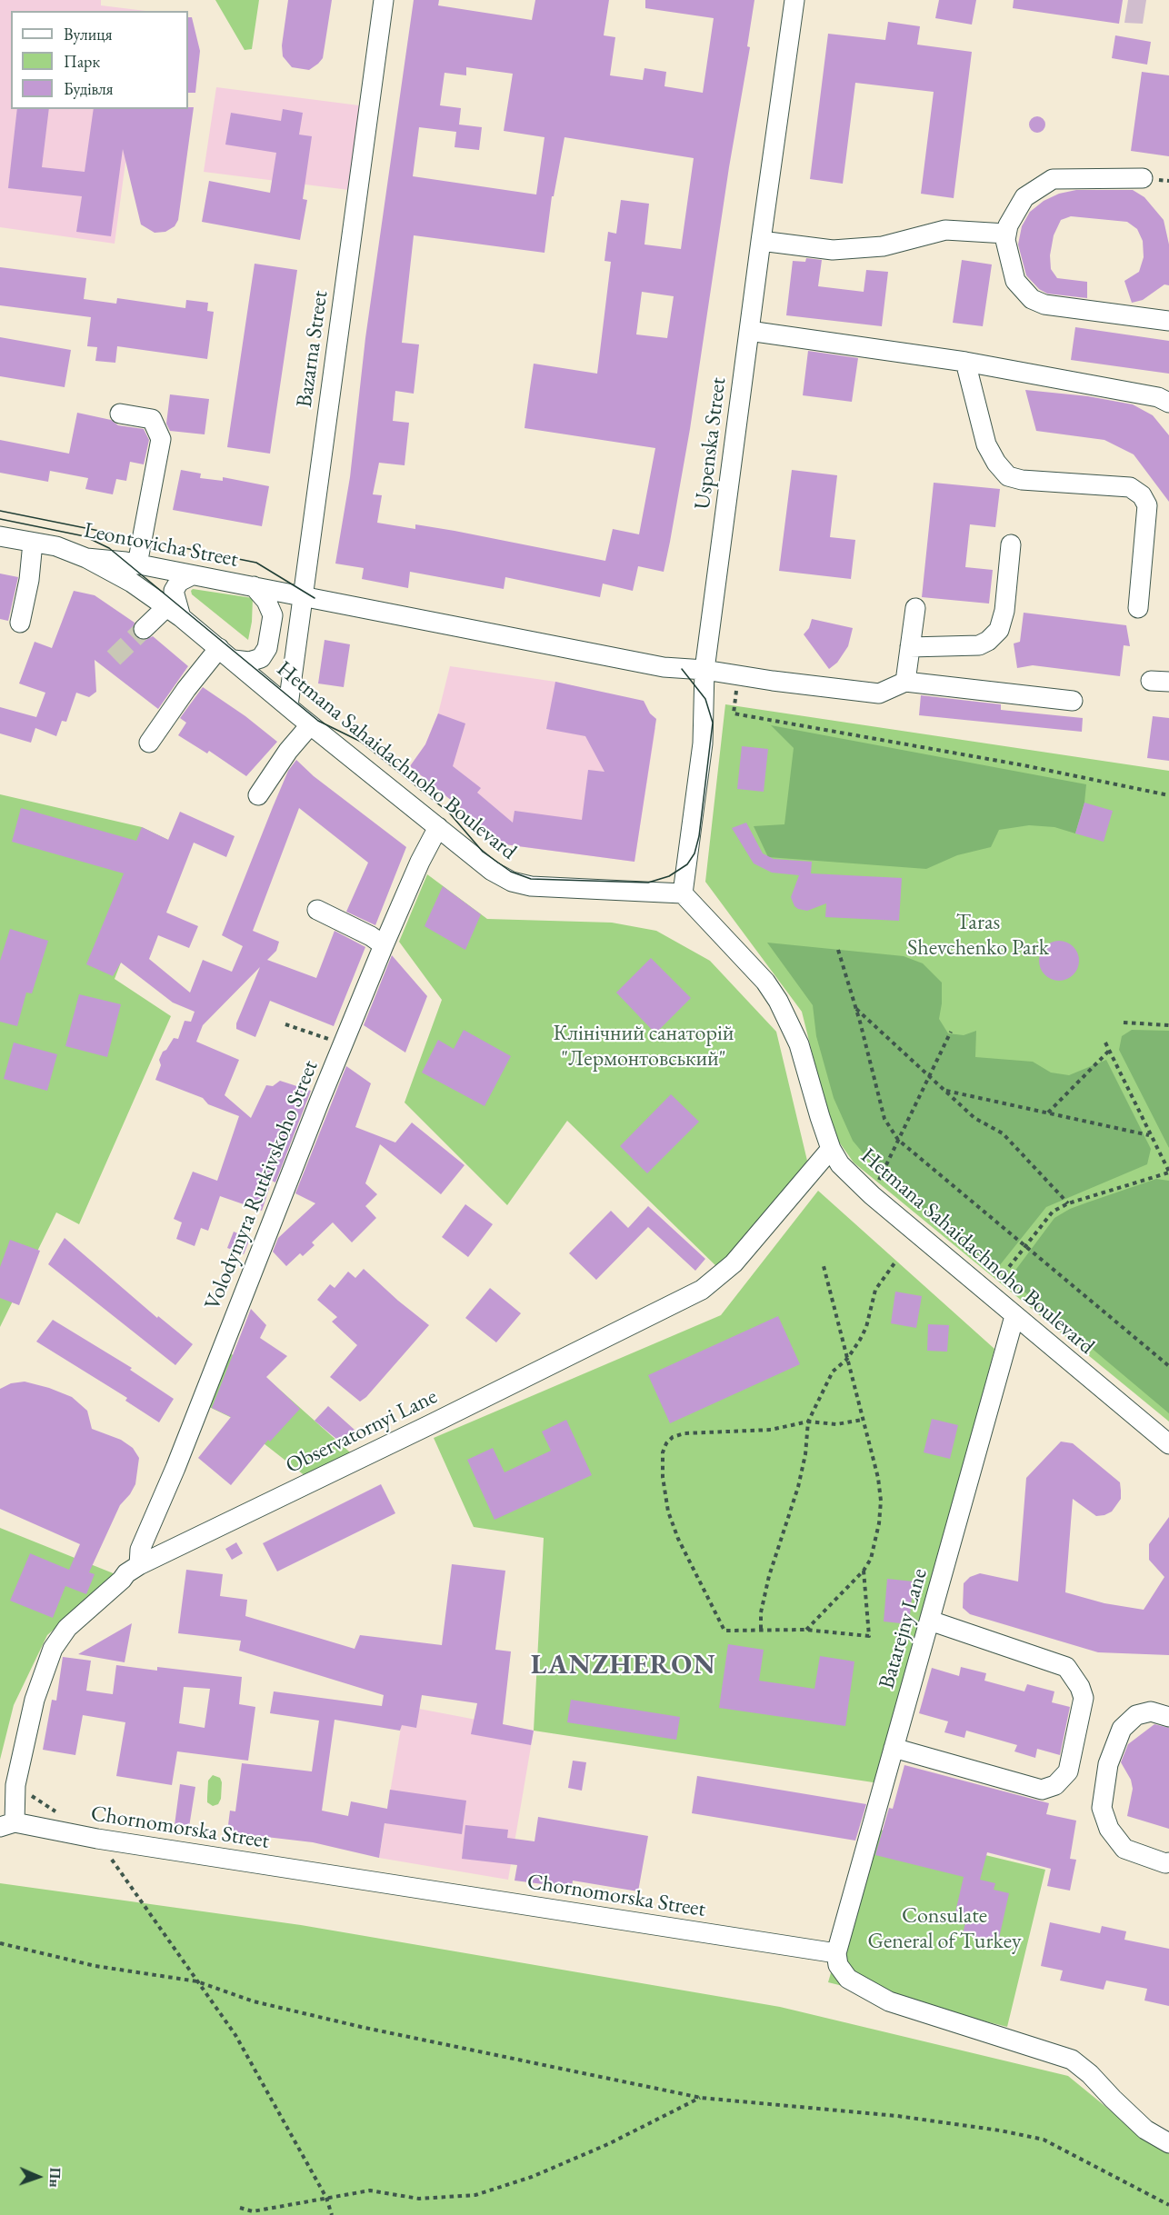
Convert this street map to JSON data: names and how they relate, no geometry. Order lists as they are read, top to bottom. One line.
{"streets":{"street":["Bazarna Street","Uspenska Street","Leontovicha Street","Hetmana Sahaidachnoho Boulevard","Volodymyra Rutkivskoho Street","Observatornyi Lane","Batarejny Lane","Chornomorska Street"]},"crossings":[["Bazarna Street","Leontovicha Street"],["Bazarna Street","Hetmana Sahaidachnoho Boulevard"],["Uspenska Street","Leontovicha Street"],["Uspenska Street","Hetmana Sahaidachnoho Boulevard"],["Leontovicha Street","Hetmana Sahaidachnoho Boulevard"],["Hetmana Sahaidachnoho Boulevard","Volodymyra Rutkivskoho Street"],["Hetmana Sahaidachnoho Boulevard","Observatornyi Lane"],["Hetmana Sahaidachnoho Boulevard","Batarejny Lane"],["Volodymyra Rutkivskoho Street","Observatornyi Lane"],["Observatornyi Lane","Chornomorska Street"],["Batarejny Lane","Chornomorska Street"]],"districts":["LANZHERON"],"parks":["Taras Shevchenko Park","Клінічний санаторій \"Лермонтовський\"","Consulate General of Turkey"],"legend":["Вулиця","Парк","Будівля"],"north":"right"}
